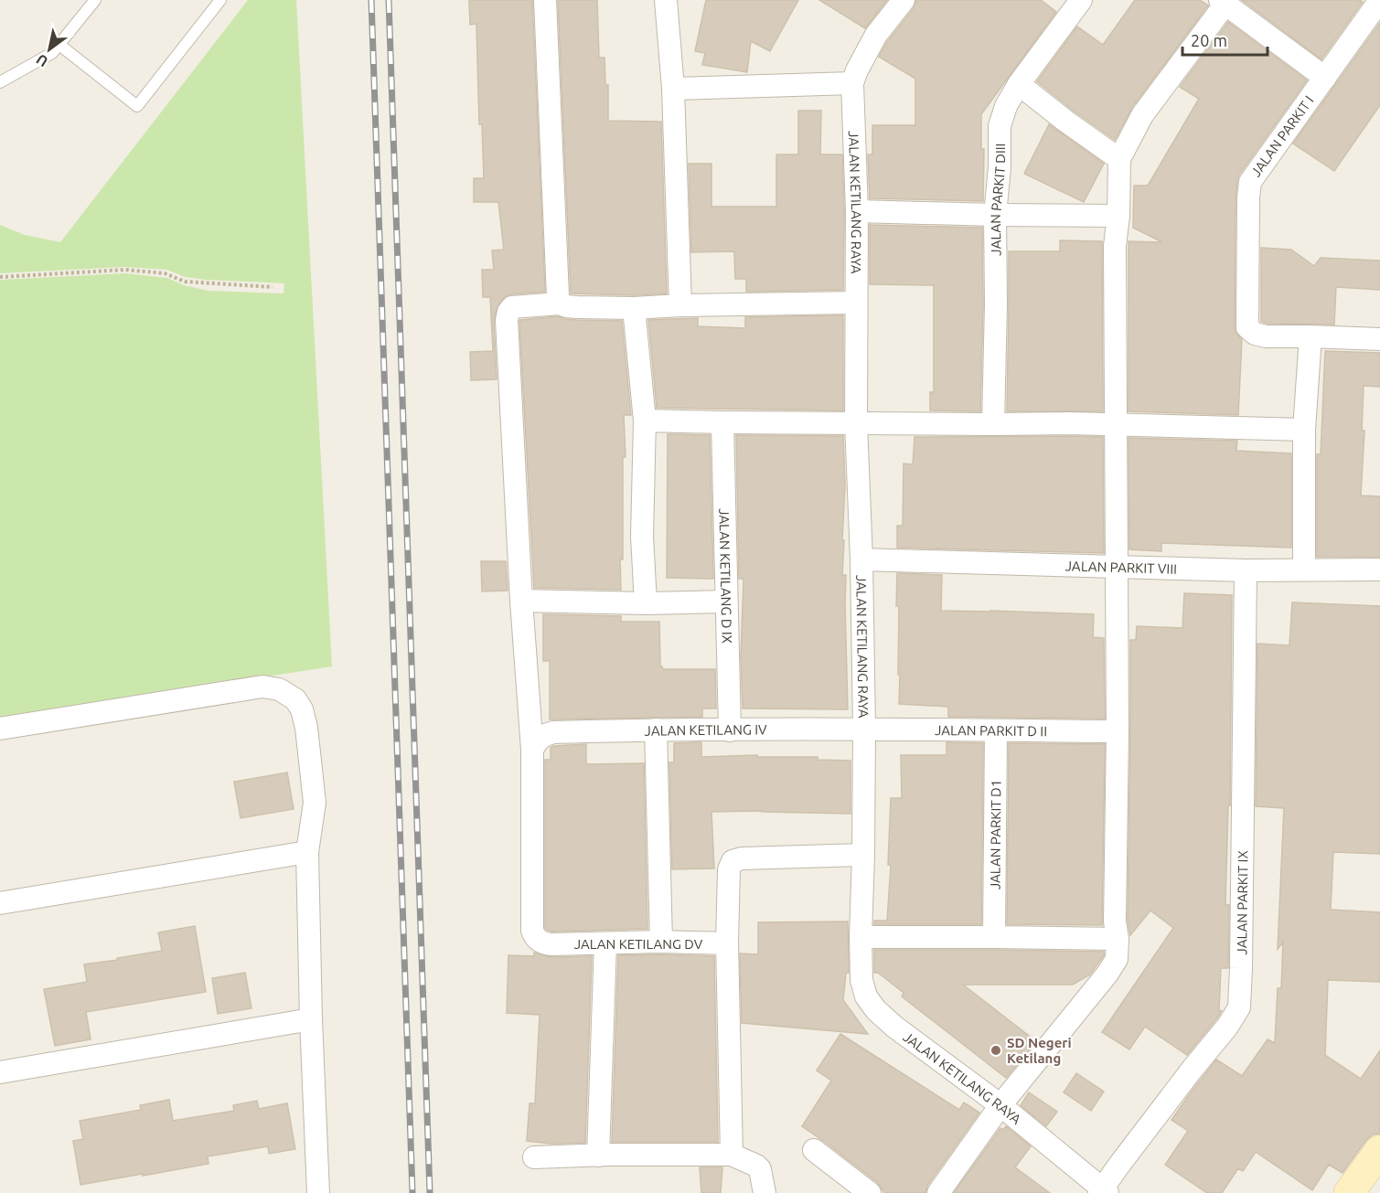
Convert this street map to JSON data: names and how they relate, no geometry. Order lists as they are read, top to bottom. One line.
{"streets":{"street":["JALAN PARKIT I","JALAN PARKIT DIII","JALAN KETILANG RAYA","JALAN PARKIT VIII","JALAN KETILANG D IX","JALAN KETILANG IV","JALAN PARKIT D II","JALAN PARKIT D1","JALAN PARKIT IX","JALAN KETILANG DV"]},"crossings":[["JALAN KETILANG RAYA","JALAN PARKIT VIII"],["JALAN KETILANG RAYA","JALAN KETILANG IV"],["JALAN KETILANG RAYA","JALAN PARKIT D II"],["JALAN KETILANG RAYA","JALAN PARKIT IX"],["JALAN PARKIT VIII","JALAN PARKIT IX"],["JALAN KETILANG D IX","JALAN KETILANG IV"],["JALAN KETILANG IV","JALAN PARKIT D II"],["JALAN KETILANG IV","JALAN KETILANG DV"],["JALAN PARKIT D II","JALAN PARKIT D1"]],"places":["SD Negeri Ketilang"],"scale_bar":"20 m","north":"bottom left"}
